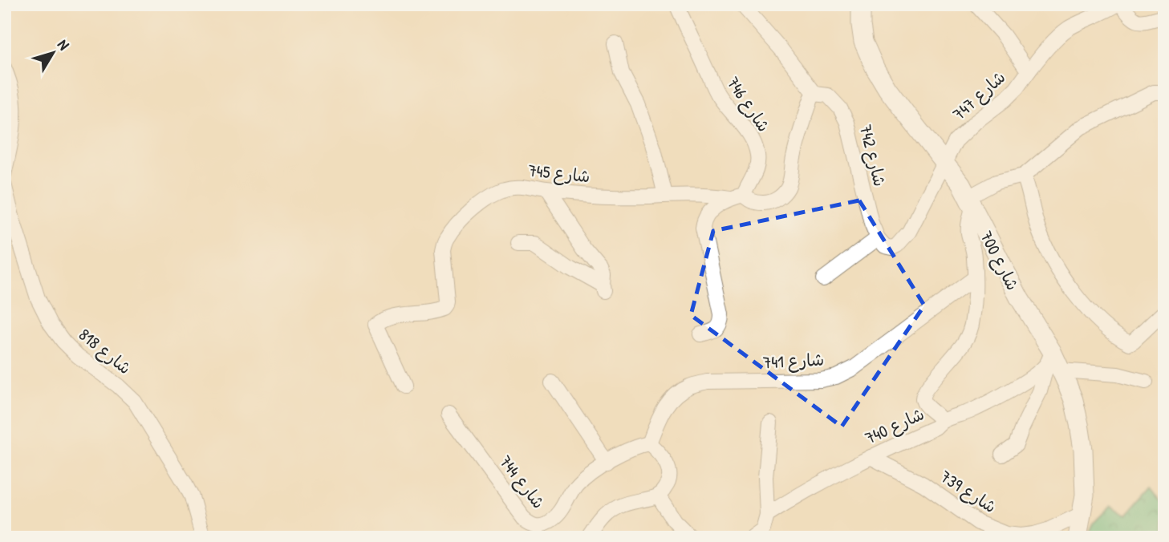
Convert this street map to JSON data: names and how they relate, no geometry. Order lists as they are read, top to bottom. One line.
{"streets":{"main road":["شارع 700"],"street":["شارع 747","شارع 746","شارع 742","شارع 745","شارع 818","شارع 741","شارع 740","شارع 744","شارع 739"]},"crossings":[["شارع 747","شارع 700"],["شارع 746","شارع 745"],["شارع 700","شارع 740"],["شارع 700","شارع 739"],["شارع 741","شارع 740"],["شارع 741","شارع 744"],["شارع 740","شارع 739"]],"north":"top right"}
